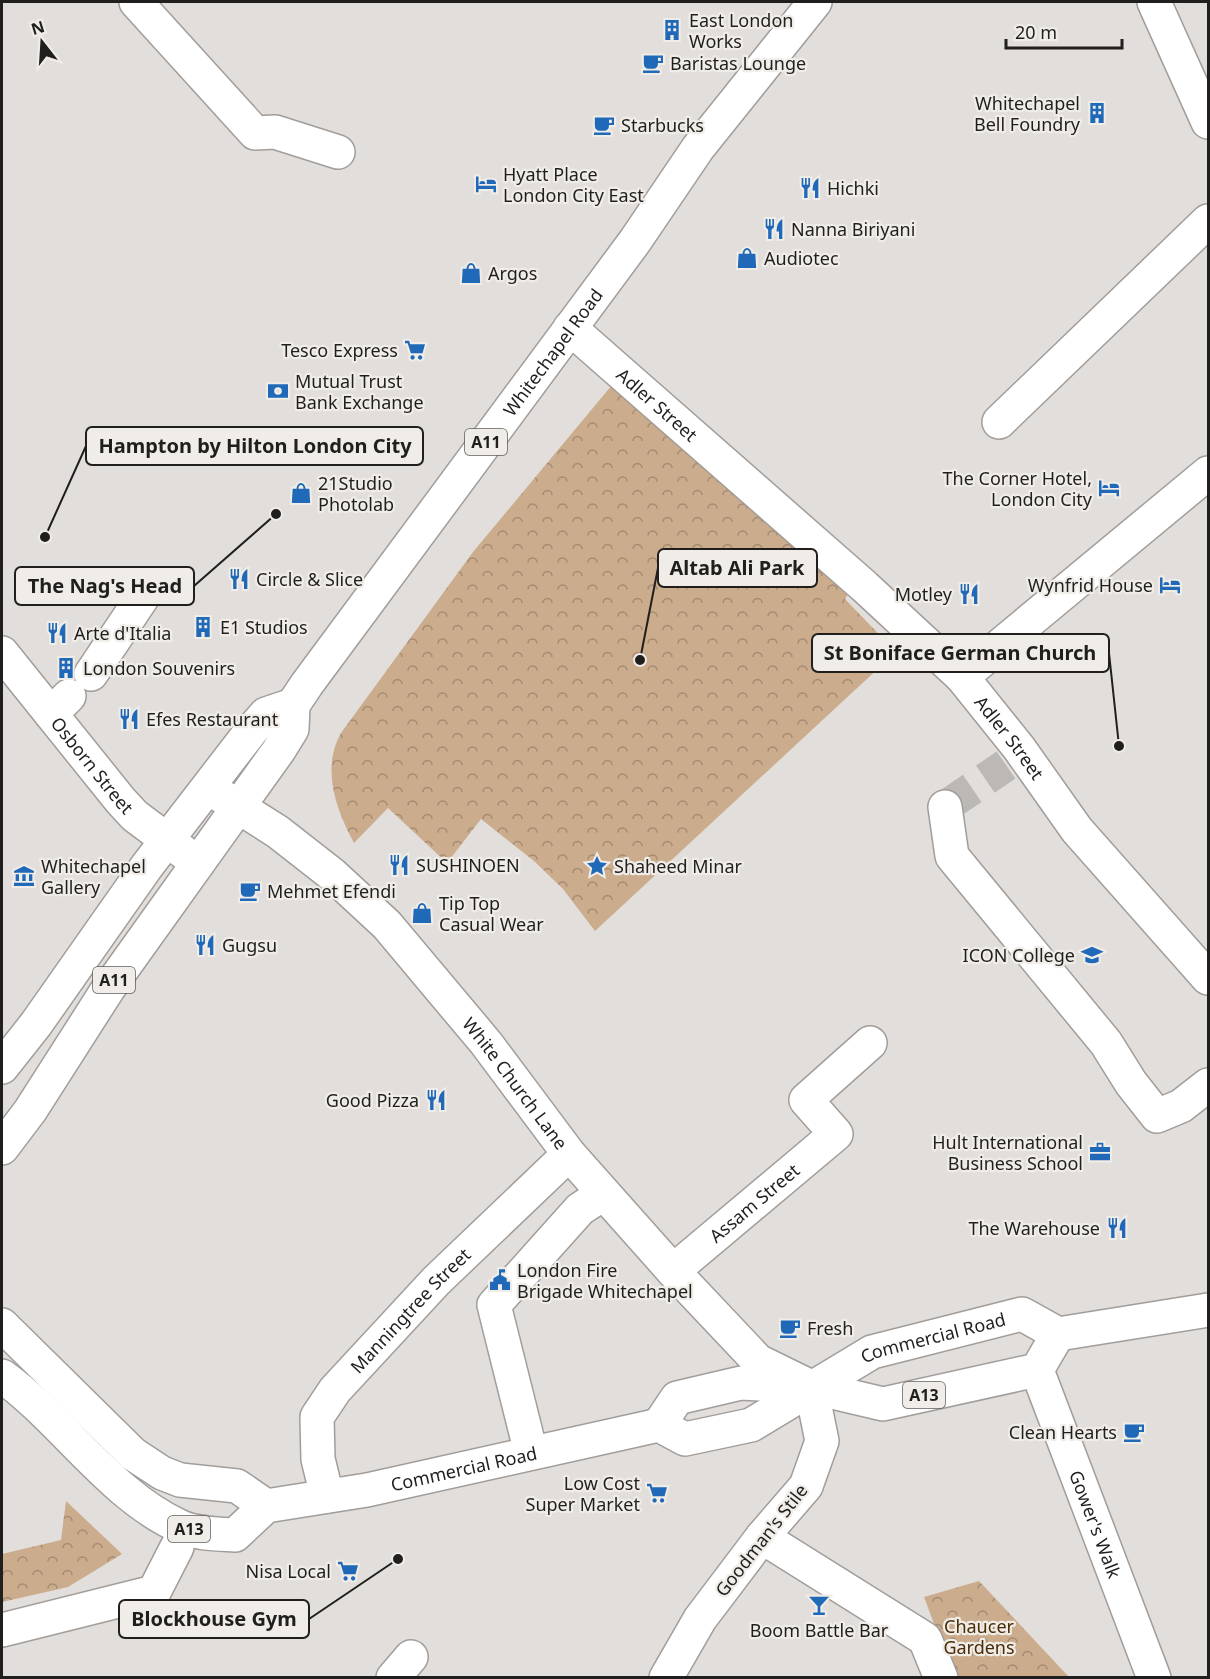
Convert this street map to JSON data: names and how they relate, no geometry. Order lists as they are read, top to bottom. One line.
{"streets":{"main road":["Whitechapel Road","Adler Street","A11","Osborn Street","White Church Lane","Assam Street","Manningtree Street","Commercial Road","A13","Gower's Walk","Goodman's Stile"]},"crossings":[["Whitechapel Road","Adler Street"],["Whitechapel Road","A11"],["Whitechapel Road","Osborn Street"],["Whitechapel Road","White Church Lane"],["A11","Osborn Street"],["A11","White Church Lane"],["White Church Lane","Assam Street"],["White Church Lane","Manningtree Street"],["White Church Lane","Commercial Road"],["White Church Lane","A13"],["White Church Lane","Goodman's Stile"],["Manningtree Street","Commercial Road"],["Commercial Road","A13"],["Commercial Road","Goodman's Stile"],["A13","Gower's Walk"],["A13","Goodman's Stile"]],"parks":["Chaucer Gardens"],"places":{"building":["East London Works","Whitechapel Bell Foundry","E1 Studios","London Souvenirs"],"cafe":["Baristas Lounge","Starbucks","Mehmet Efendi","Fresh","Clean Hearts"],"hotel":["Hyatt Place London City East","The Corner Hotel, London City","Wynfrid House"],"restaurant":["Hichki","Nanna Biriyani","Circle & Slice","Motley","Arte d'Italia","Efes Restaurant","SUSHINOEN","Gugsu","Good Pizza","The Warehouse"],"shop":["Audiotec","Argos","21Studio Photolab","Tip Top Casual Wear"],"supermarket":["Tesco Express","Low Cost Super Market","Nisa Local"],"bank":["Mutual Trust Bank Exchange"],"other":["The Nag's Head","Hampton by Hilton London City","Altab Ali Park","St Boniface German Church","Blockhouse Gym"],"place":["Shaheed Minar"],"museum":["Whitechapel Gallery"],"school or university":["ICON College"],"office":["Hult International Business School"],"public building":["London Fire Brigade Whitechapel"],"bar":["Boom Battle Bar"]},"scale_bar":"20 m","north":"top"}
